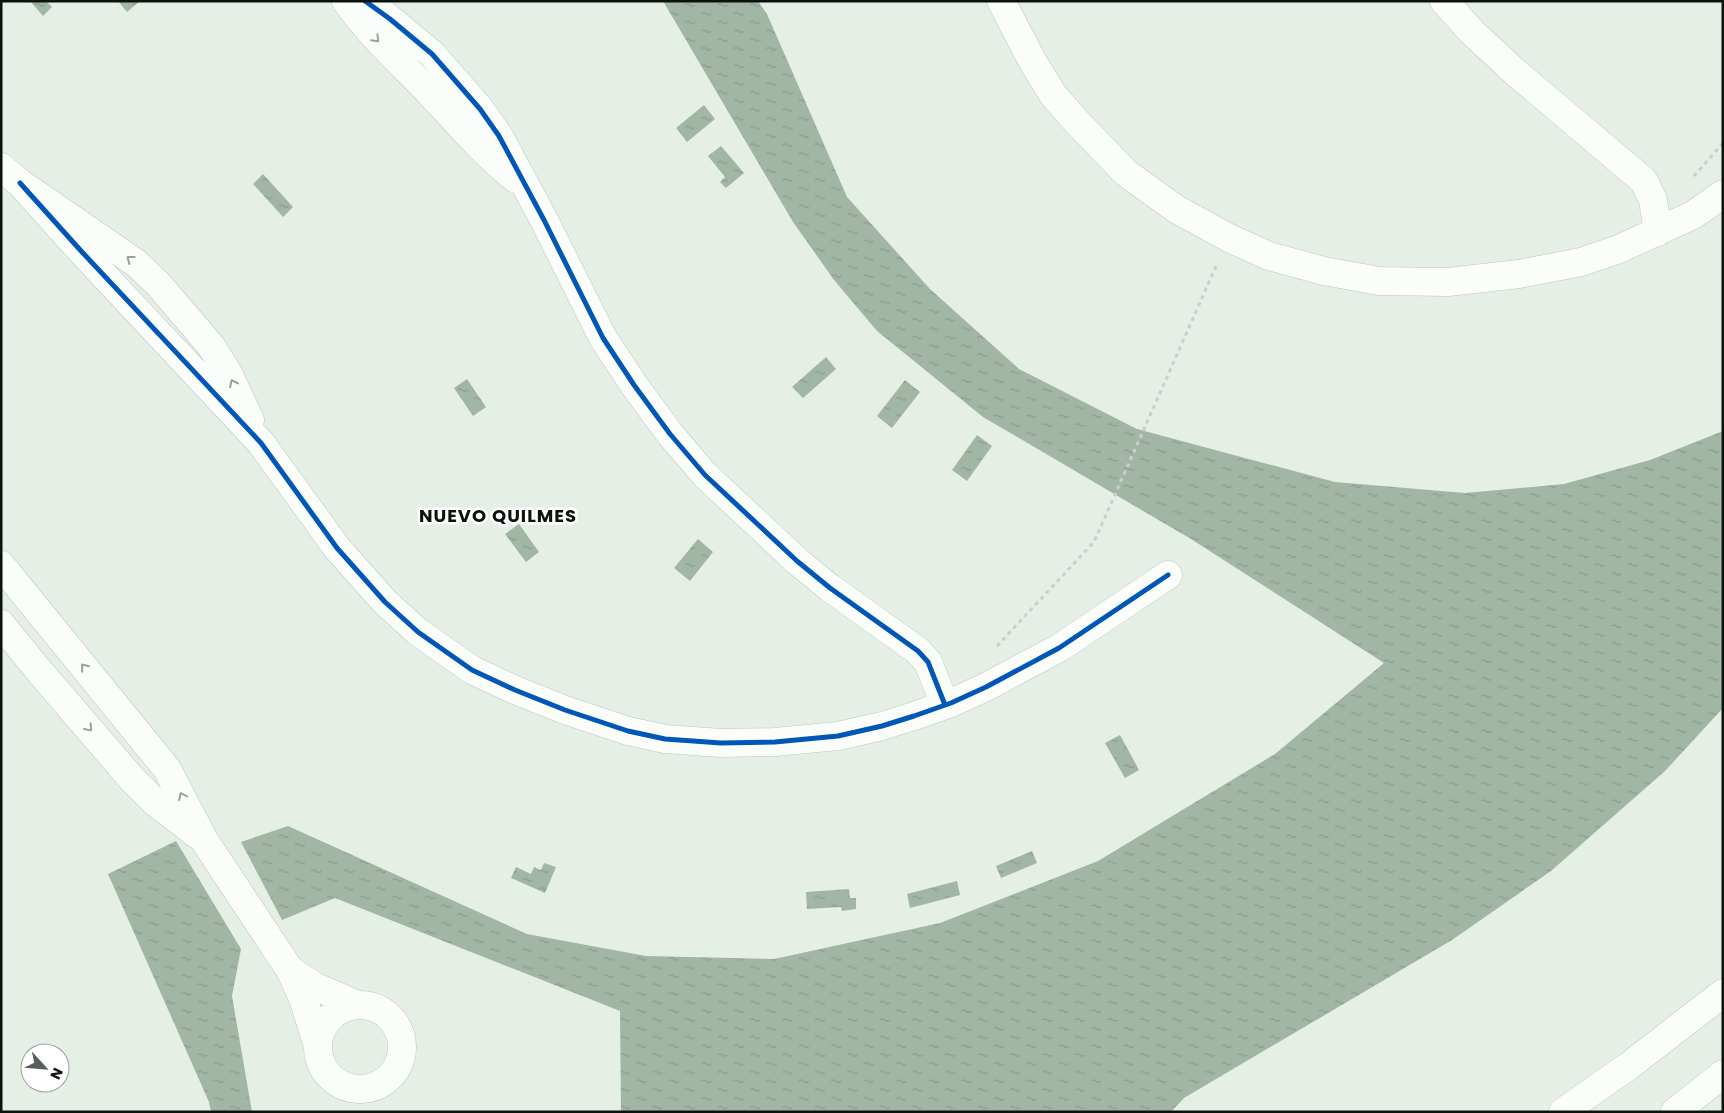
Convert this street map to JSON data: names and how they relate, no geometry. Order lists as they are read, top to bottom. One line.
{"districts":["NUEVO QUILMES"],"north":"bottom right"}
